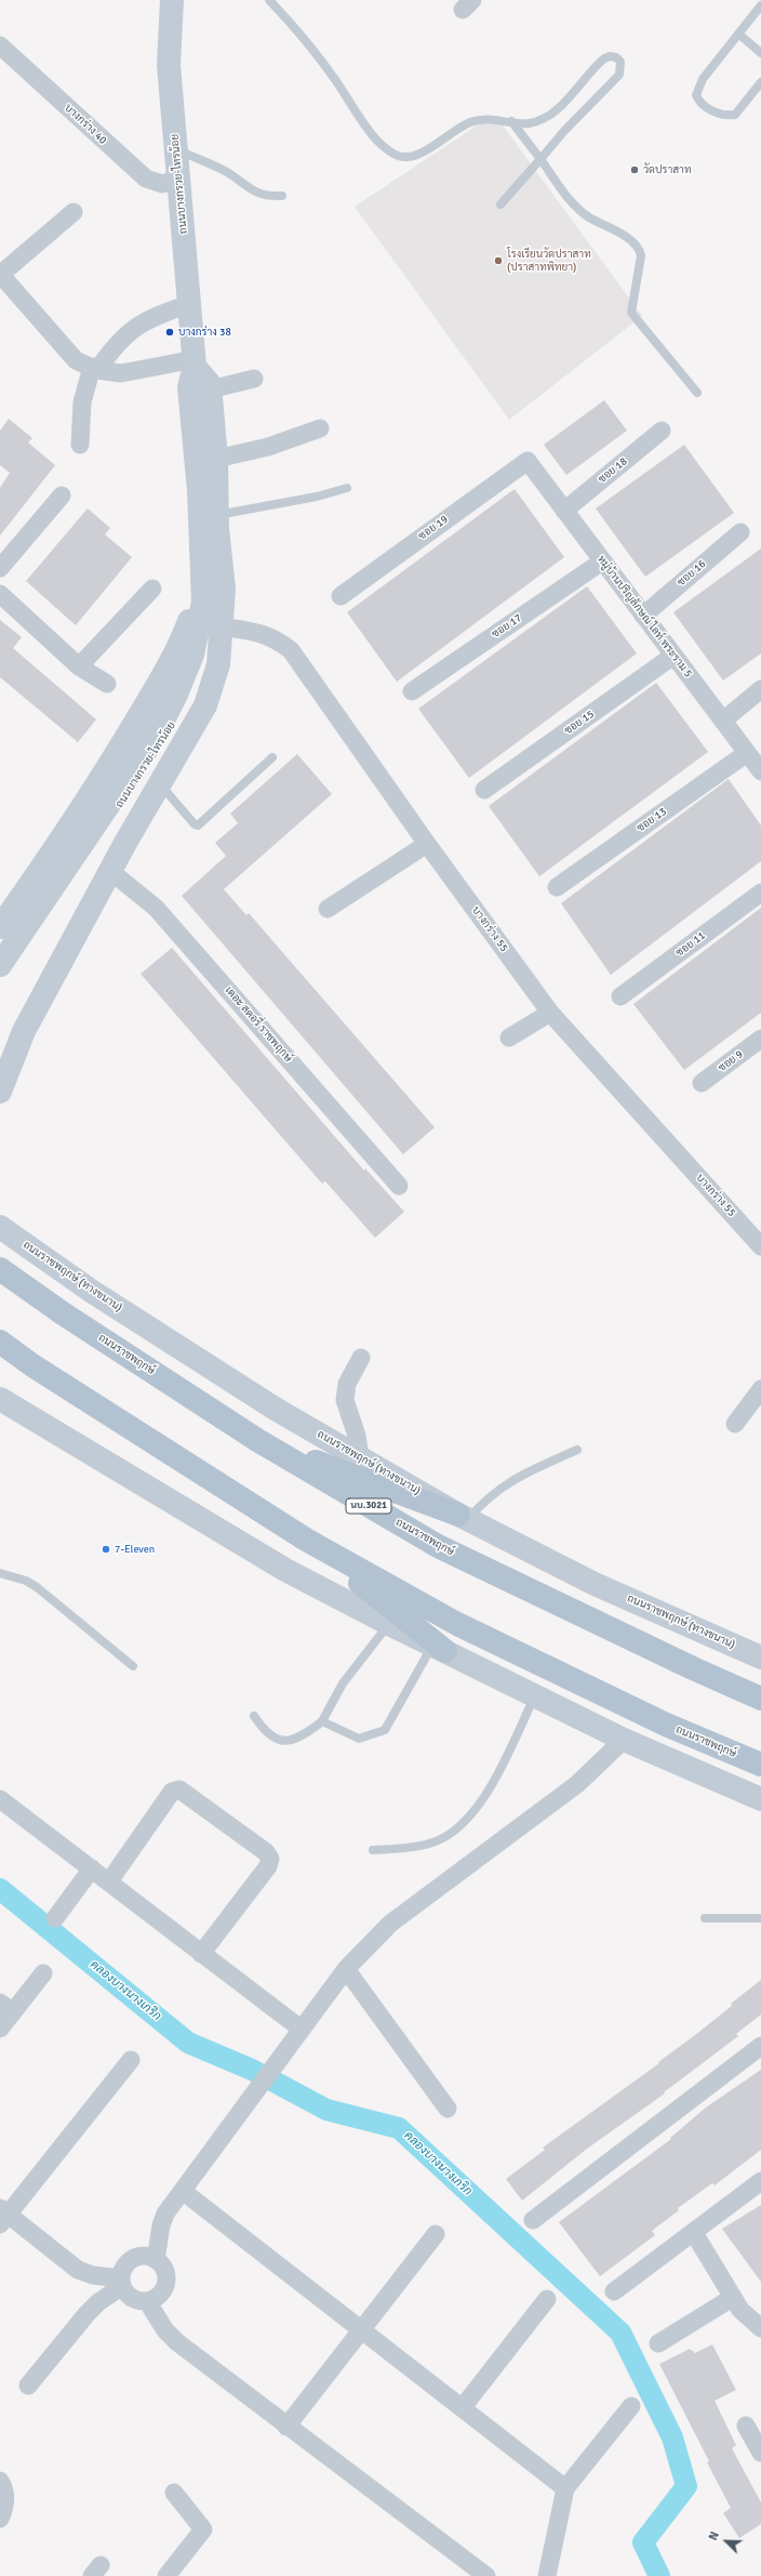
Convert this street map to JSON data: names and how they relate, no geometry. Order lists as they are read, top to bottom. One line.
{"streets":{"main road":["ถนนบางกรวย-ไทรน้อย","ถนนราชพฤกษ์ (ทางขนาน)","ถนนราชพฤกษ์","นบ.3021"],"street":["บางกร่าง 40","ซอย 18","ซอย 19","ซอย 16","หมู่บ้านปริญลักษณ์ ไลท์ พระราม 5","ซอย 17","ซอย 15","ซอย 13","บางกร่าง 55","ซอย 11","เดอะ สตอรี่ ราชพฤกษ์","ซอย 9"]},"crossings":[["บางกร่าง 40","ถนนบางกรวย-ไทรน้อย"],["ซอย 18","หมู่บ้านปริญลักษณ์ ไลท์ พระราม 5"],["ซอย 19","หมู่บ้านปริญลักษณ์ ไลท์ พระราม 5"],["ซอย 16","หมู่บ้านปริญลักษณ์ ไลท์ พระราม 5"],["หมู่บ้านปริญลักษณ์ ไลท์ พระราม 5","ซอย 17"],["หมู่บ้านปริญลักษณ์ ไลท์ พระราม 5","ซอย 15"],["หมู่บ้านปริญลักษณ์ ไลท์ พระราม 5","ซอย 13"]],"water":["คลองบางนางเกริก"],"places":["วัดปราสาท","โรงเรียนวัดปราสาท (ปราสาทพิทยา)","บางกร่าง 38","7-Eleven"],"north":"top left"}
